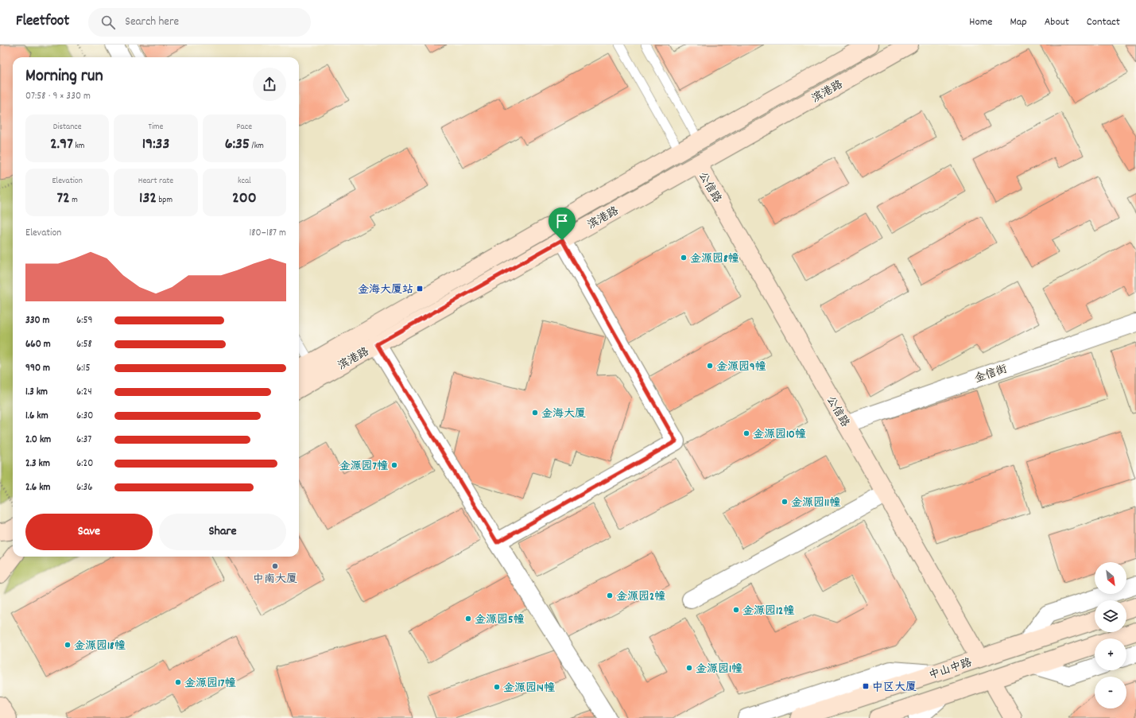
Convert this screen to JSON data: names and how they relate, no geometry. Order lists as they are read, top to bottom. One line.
{"streets":{"street":["滨港路","公信路","金信街","中山中路"]},"crossings":[["滨港路","公信路"],["公信路","金信街"],["公信路","中山中路"]],"places":{"other":["金源园8幢","金源园9幢","金海大厦","金源园10幢","金源园7幢","金源园11幢","中南大厦","金源园2幢","金源园12幢","金源园5幢","金源园18幢","金源园1幢","金源园17幢","金源园14幢"],"transit":["金海大厦站","中区大厦"]},"north":"bottom right","page":{"header":"Fleetfoot","search":"Search here","nav":["Home","Map","About","Contact"],"heading":["Morning run","07:58 · 9 × 330 m"],"stats":[["Distance","2.97 km"],["Time","19:33"],["Pace","6:35 /km"],["Elevation","72 m"],["Heart rate","132 bpm"],["kcal","200"]],"chart":["Elevation","180–187 m"],"list":[{"name":"330 m","note":"6:59"},{"name":"660 m","note":"6:58"},{"name":"990 m","note":"6:15"},{"name":"1.3 km","note":"6:24"},{"name":"1.6 km","note":"6:30"},{"name":"2.0 km","note":"6:37"},{"name":"2.3 km","note":"6:20"},{"name":"2.6 km","note":"6:36"}],"buttons":["Save","Share"],"map_buttons":["+","−"]}}
